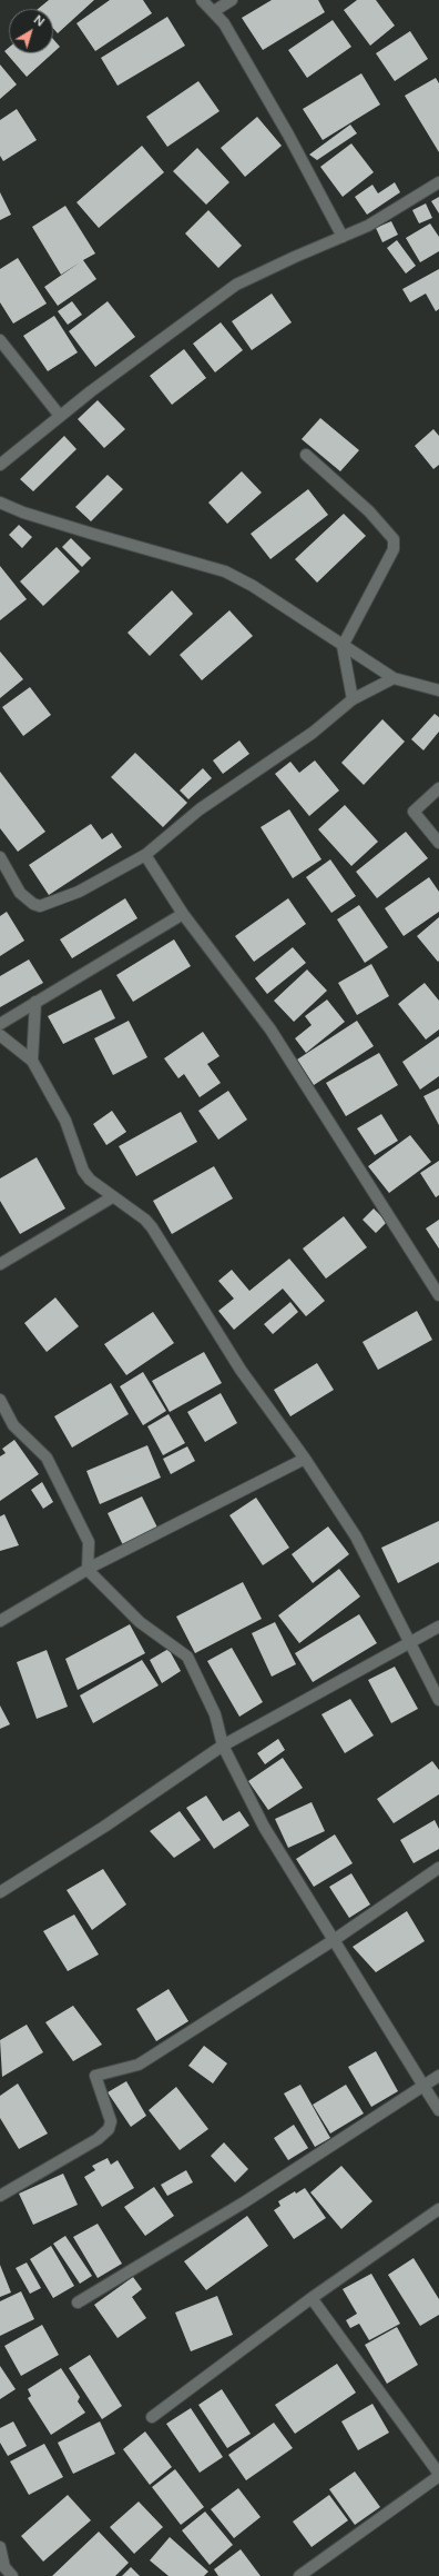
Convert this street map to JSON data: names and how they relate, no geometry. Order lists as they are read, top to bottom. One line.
{"north":"top right"}
